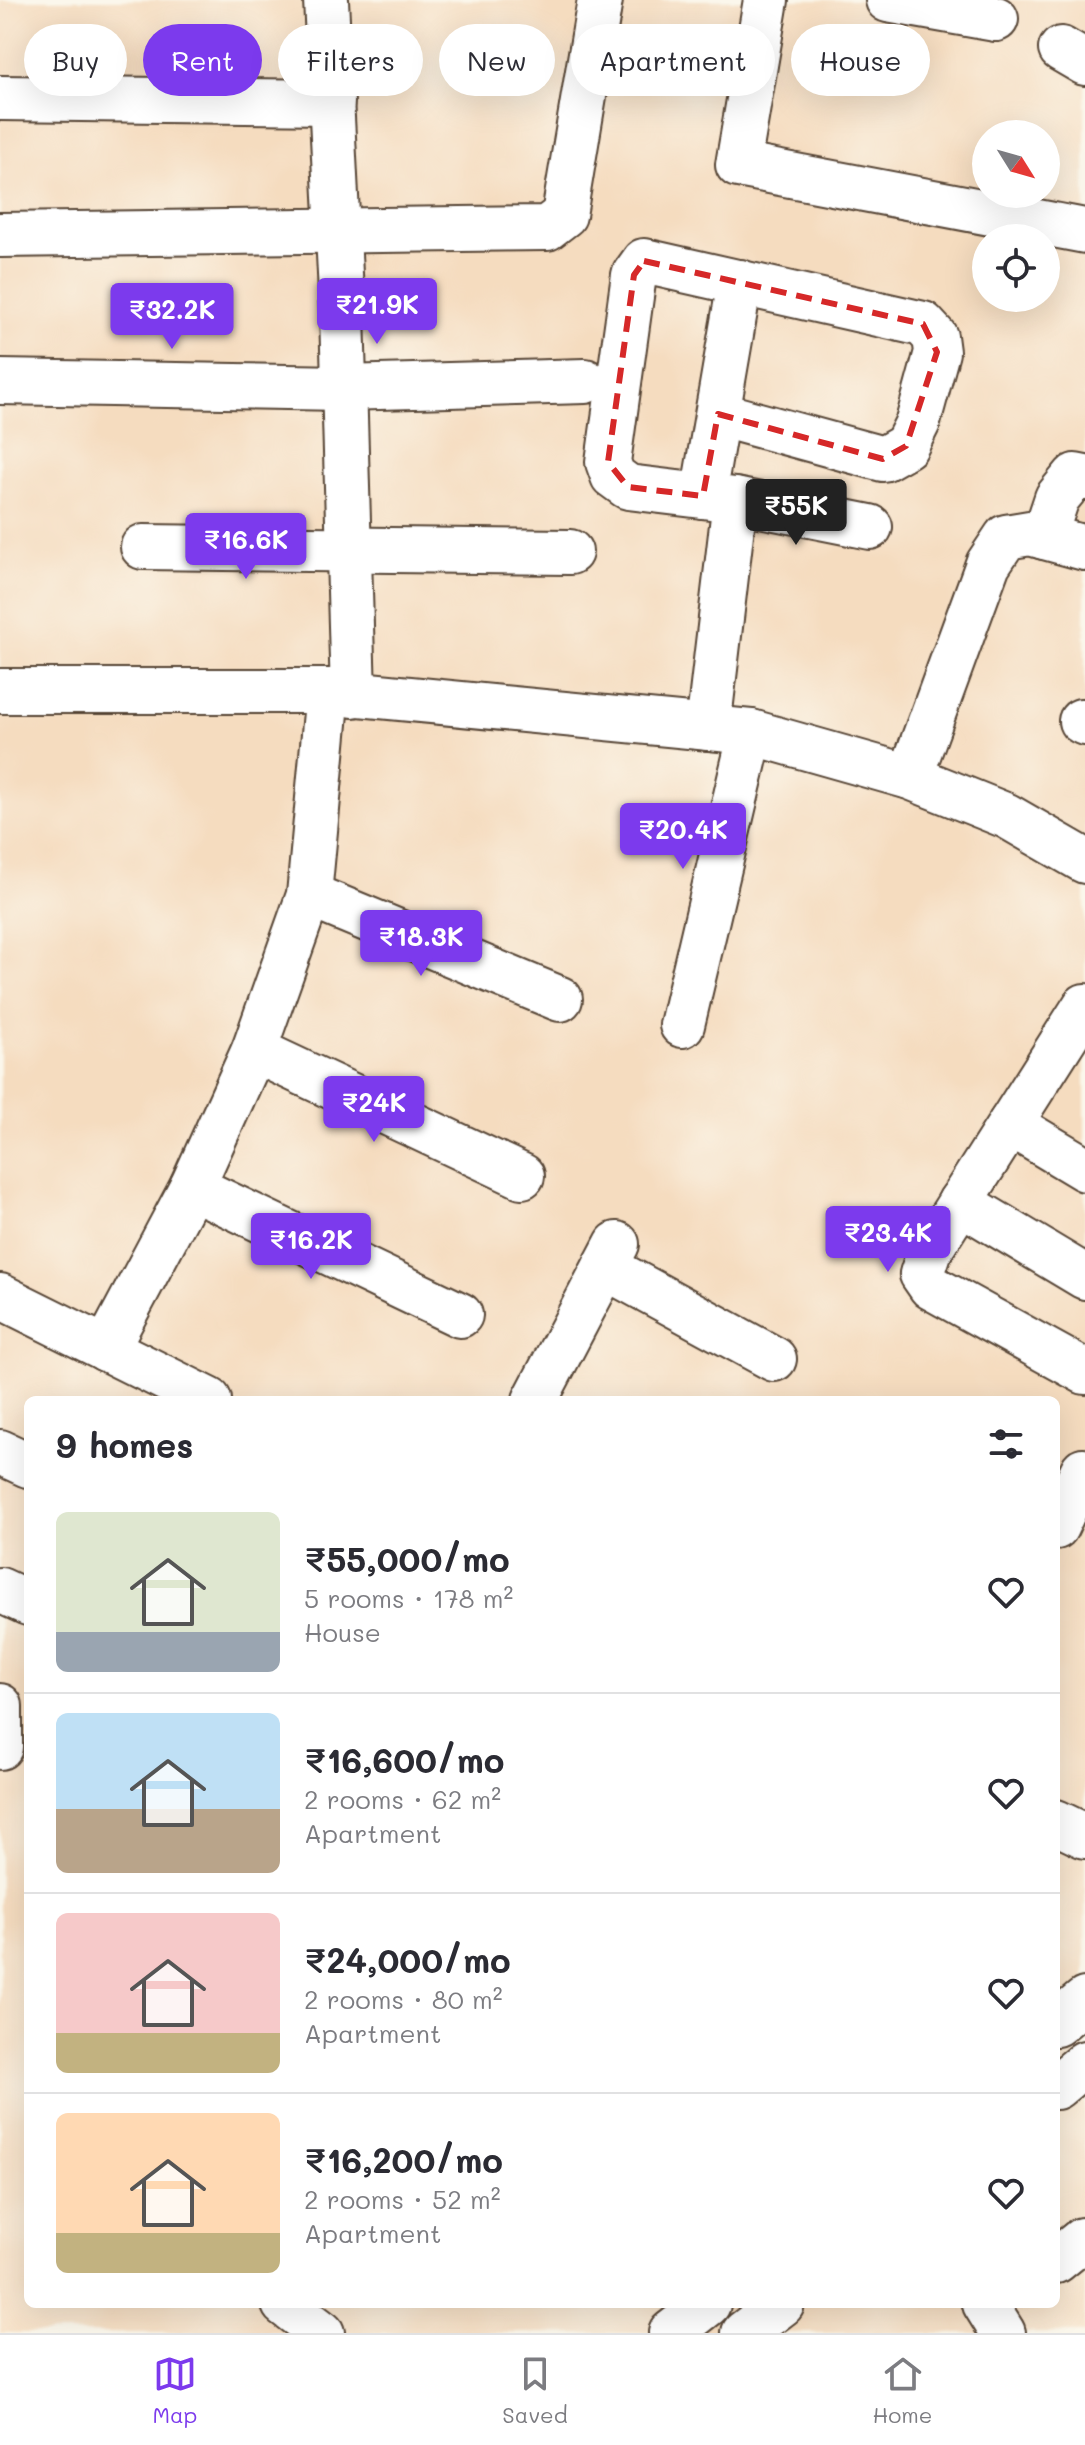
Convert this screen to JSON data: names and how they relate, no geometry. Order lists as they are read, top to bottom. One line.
{"north":"bottom right","page":{"chip":["Buy","Rent","Filters","New","Apartment","House"],"price":["₹21.9K","₹32.2K","₹55K","₹16.6K","₹20.4K","₹18.3K","₹24K","₹23.4K","₹16.2K"],"heading":"9 homes","list":[{"name":"₹55,000/mo","note":"5 rooms · 178 m² · House"},{"name":"₹16,600/mo","note":"2 rooms · 62 m² · Apartment"},{"name":"₹24,000/mo","note":"2 rooms · 80 m² · Apartment"},{"name":"₹16,200/mo","note":"2 rooms · 52 m² · Apartment"}],"tabs":["Map","Saved","Home"]}}
